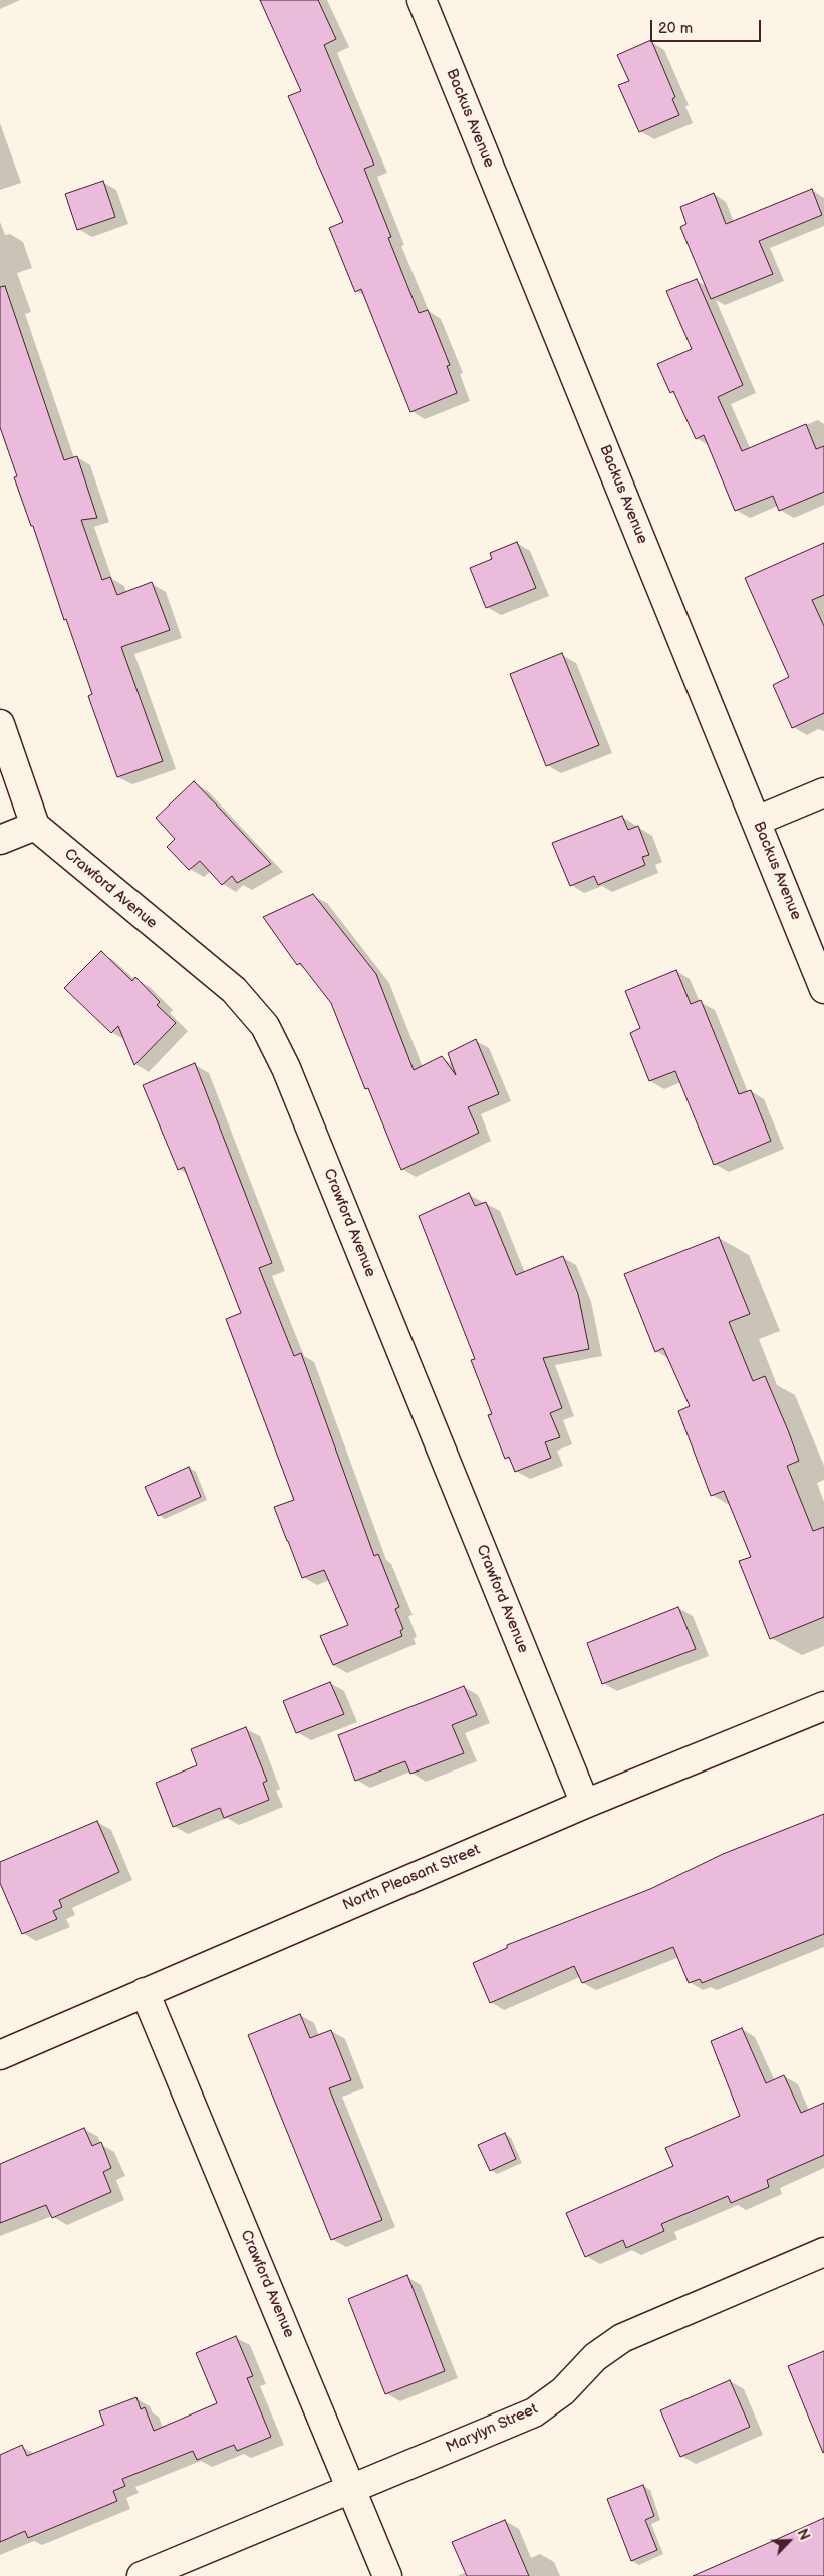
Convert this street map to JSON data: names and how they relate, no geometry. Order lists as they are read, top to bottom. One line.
{"streets":{"street":["Backus Avenue","Crawford Avenue","North Pleasant Street","Marylyn Street"]},"crossings":[["Crawford Avenue","North Pleasant Street"],["Crawford Avenue","Marylyn Street"]],"scale_bar":"20 m","north":"top right"}
